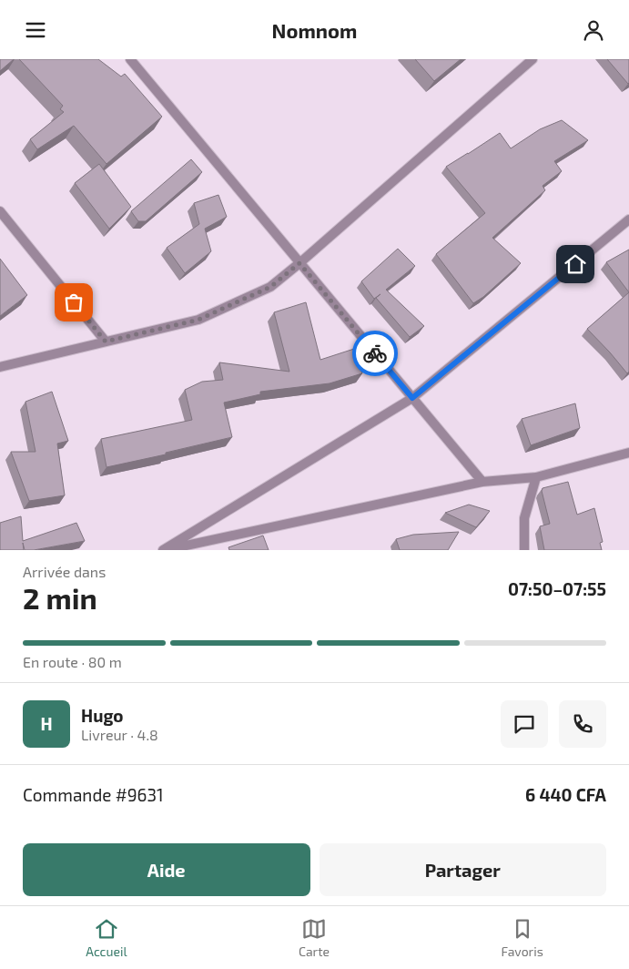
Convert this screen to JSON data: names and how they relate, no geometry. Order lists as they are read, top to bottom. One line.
{"page":{"header":"Nomnom","heading":["2 min","Arrivée dans","07:50–07:55"],"panel":["Hugo","Livreur · 4.8","Commande #9631","6 440 CFA"],"bar":"En route · 80 m","round":"H","buttons":["Aide","Partager"],"tabs":["Accueil","Carte","Favoris"]}}
